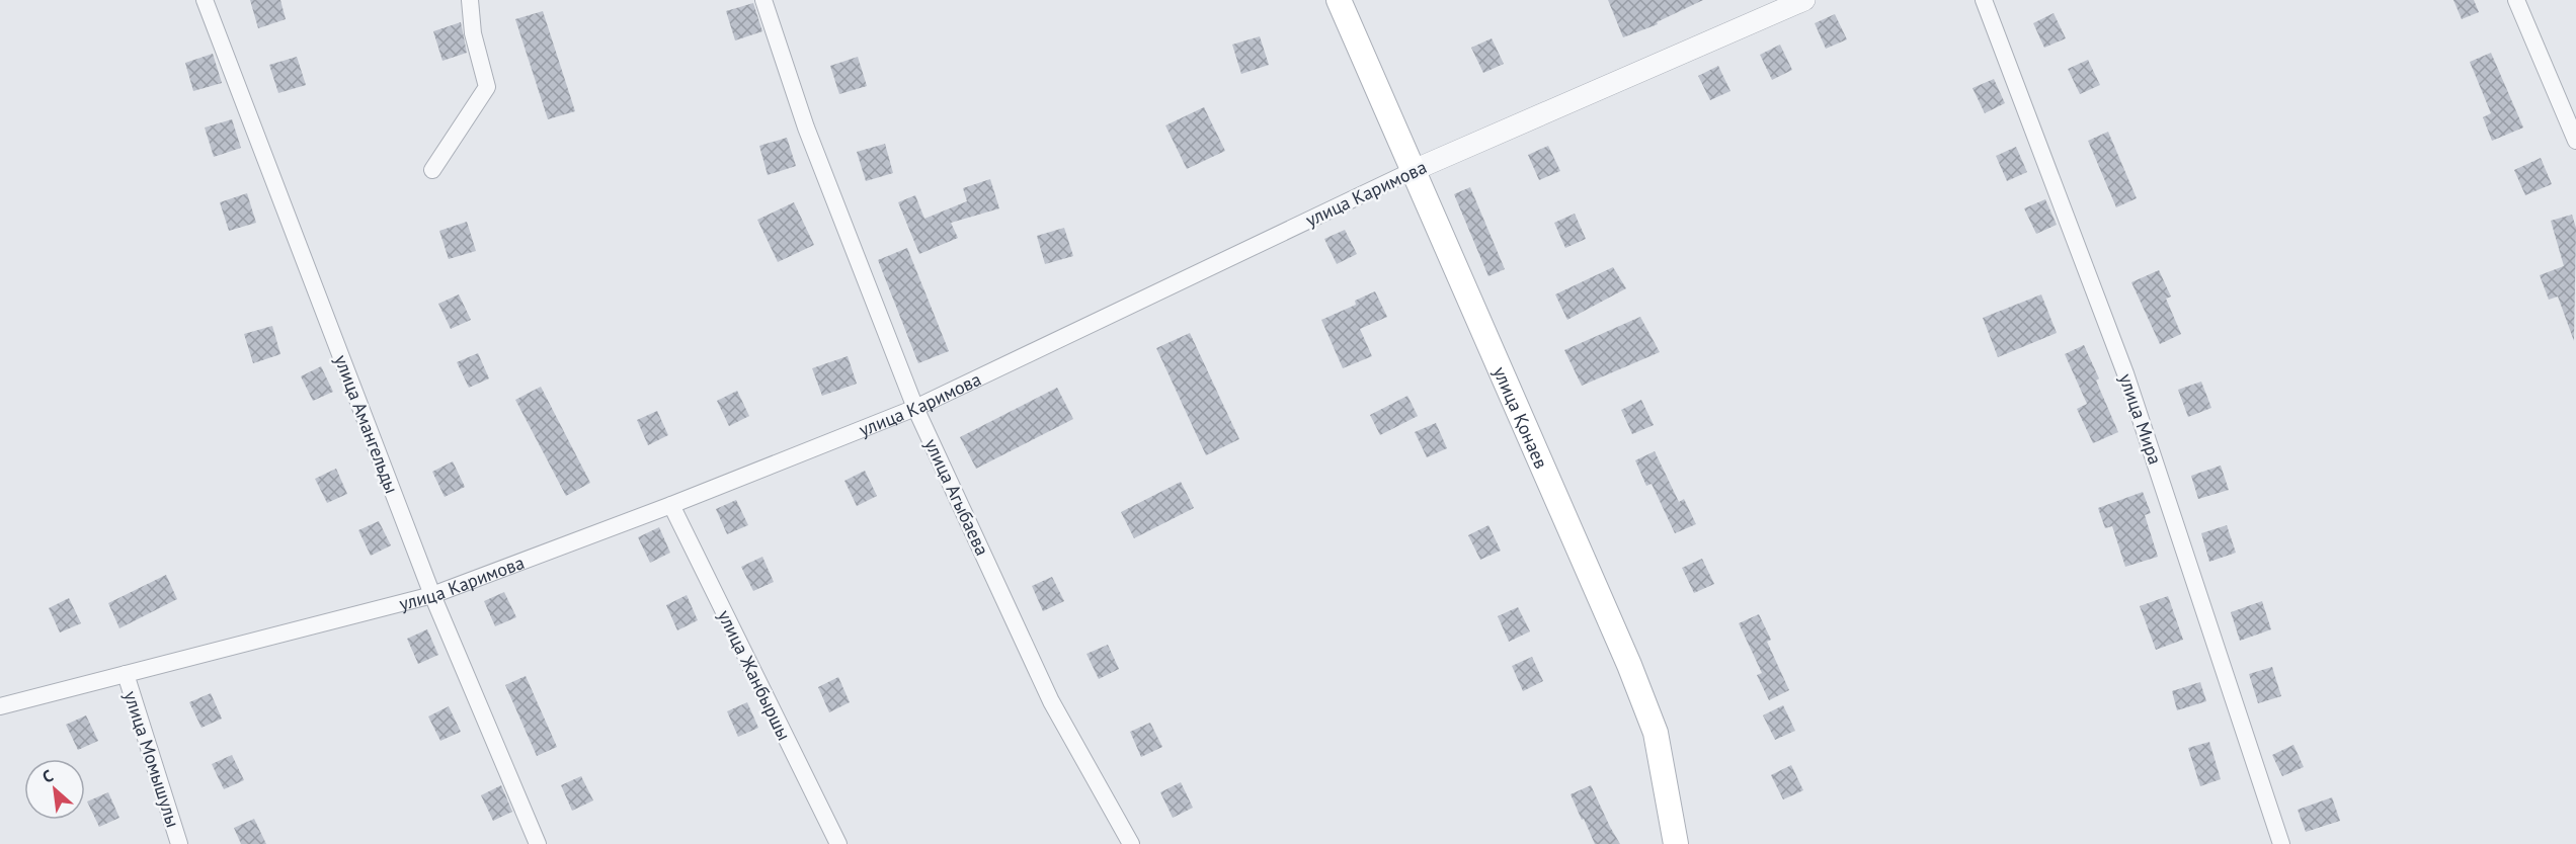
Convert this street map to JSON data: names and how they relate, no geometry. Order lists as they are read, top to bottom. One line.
{"streets":{"main road":["улица Қонаев"],"street":["улица Каримова","улица Мира","улица Амангельды","улица Агыбаева","улица Жанбыршы","улица Момышулы"]},"crossings":[["улица Каримова","улица Қонаев"],["улица Каримова","улица Амангельды"],["улица Каримова","улица Агыбаева"],["улица Каримова","улица Жанбыршы"],["улица Каримова","улица Момышулы"]],"north":"top left"}
